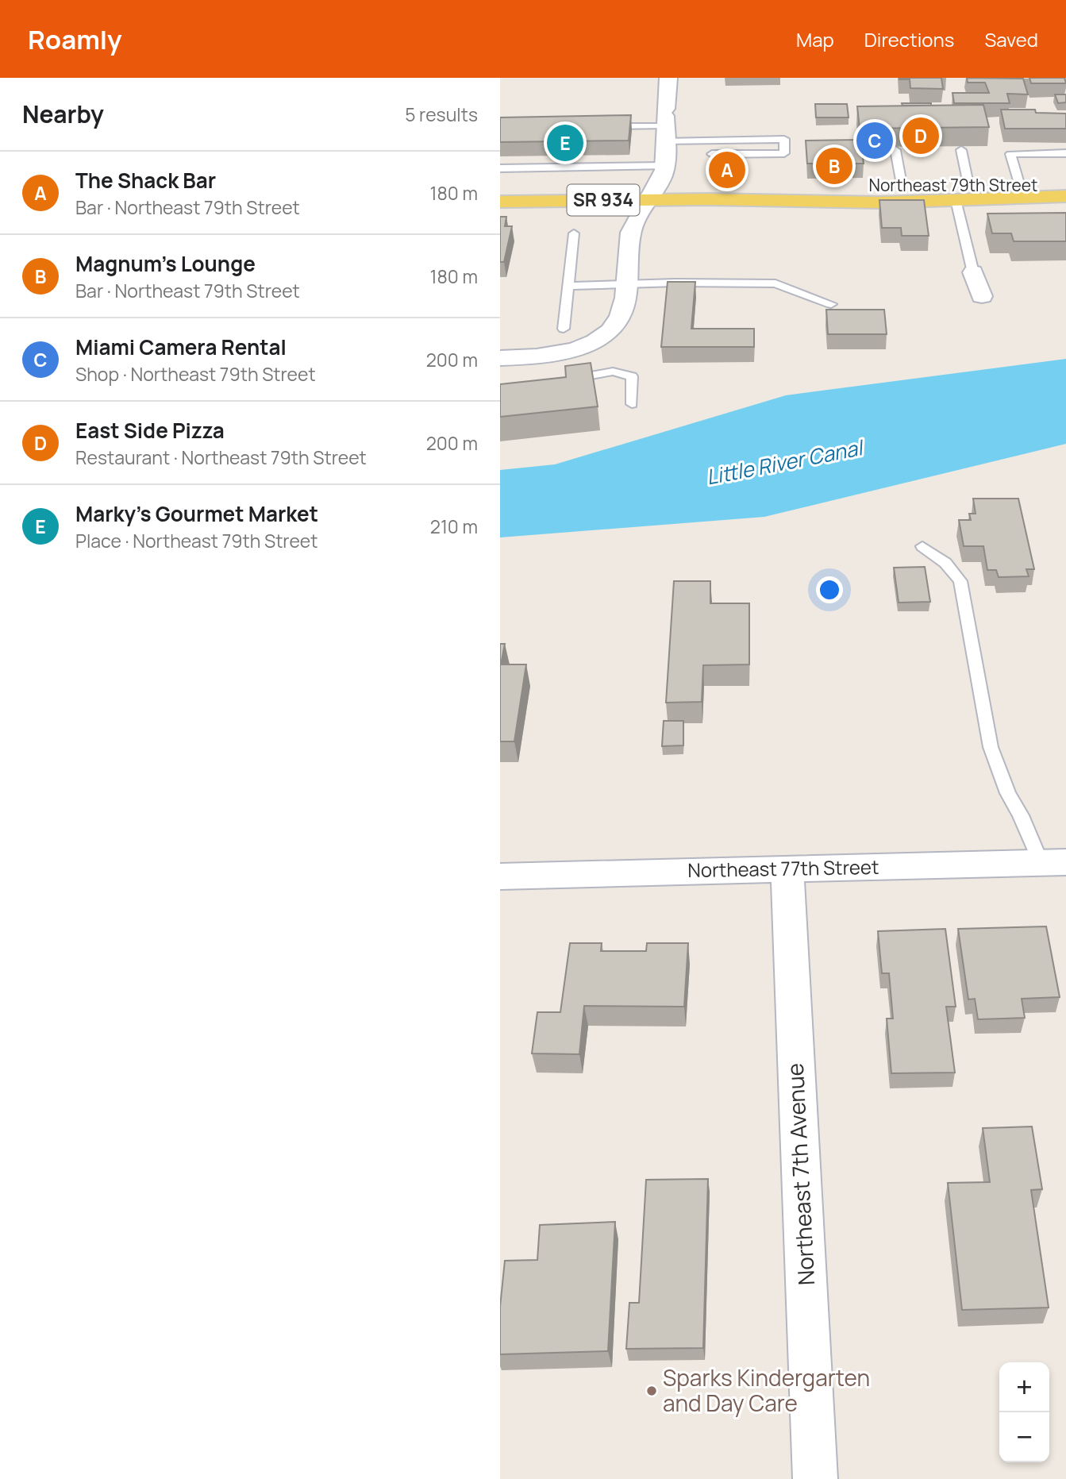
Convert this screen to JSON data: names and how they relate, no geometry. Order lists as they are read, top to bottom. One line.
{"streets":{"main road":["Northeast 79th Street","SR 934"],"street":["Northeast 77th Street","Northeast 7th Avenue"]},"crossings":[["Northeast 77th Street","Northeast 7th Avenue"]],"water":["Little River Canal"],"places":["Sparks Kindergarten and Day Care"],"page":{"header":"Roamly","nav":["Map","Directions","Saved"],"heading":["Nearby","5 results"],"pins":["D","C","E","B","A"],"list":[{"mark":"A","name":"The Shack Bar","note":"Bar · Northeast 79th Street","value":"180 m"},{"mark":"B","name":"Magnum's Lounge","note":"Bar · Northeast 79th Street","value":"180 m"},{"mark":"C","name":"Miami Camera Rental","note":"Shop · Northeast 79th Street","value":"200 m"},{"mark":"D","name":"East Side Pizza","note":"Restaurant · Northeast 79th Street","value":"200 m"},{"mark":"E","name":"Marky's Gourmet Market","note":"Place · Northeast 79th Street","value":"210 m"}],"map_buttons":["+","−"]}}
